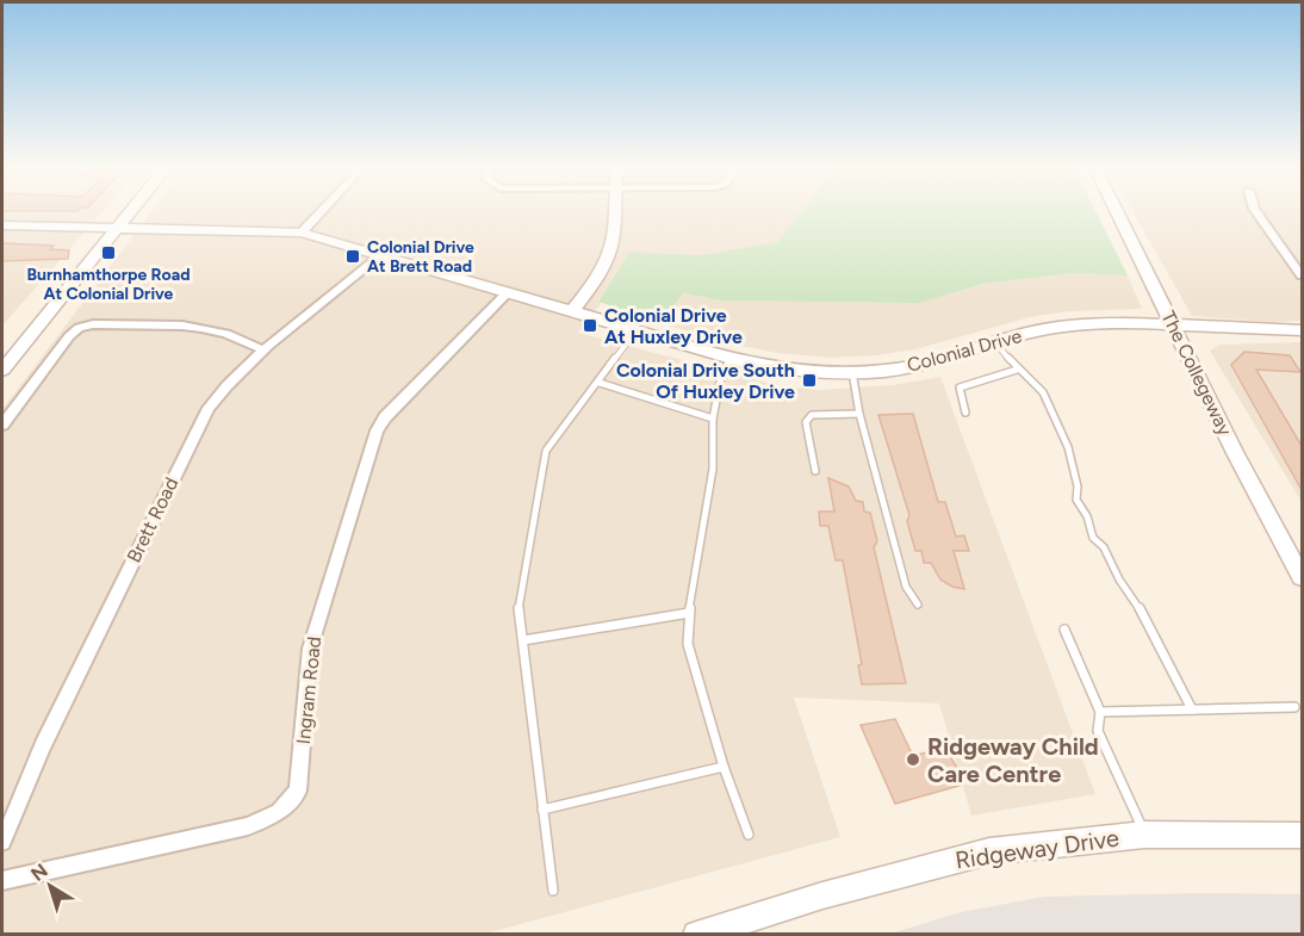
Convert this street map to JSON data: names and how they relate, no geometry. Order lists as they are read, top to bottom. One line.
{"streets":{"street":["Colonial Drive","The Collegeway","Brett Road","Ingram Road","Ridgeway Drive"]},"crossings":[["Colonial Drive","The Collegeway"],["Colonial Drive","Brett Road"],["Colonial Drive","Ingram Road"]],"places":{"transit":["Burnhamthorpe Road At Colonial Drive","Colonial Drive At Brett Road","Colonial Drive At Huxley Drive","Colonial Drive South Of Huxley Drive"],"other":["Ridgeway Child Care Centre"]},"north":"top left"}
